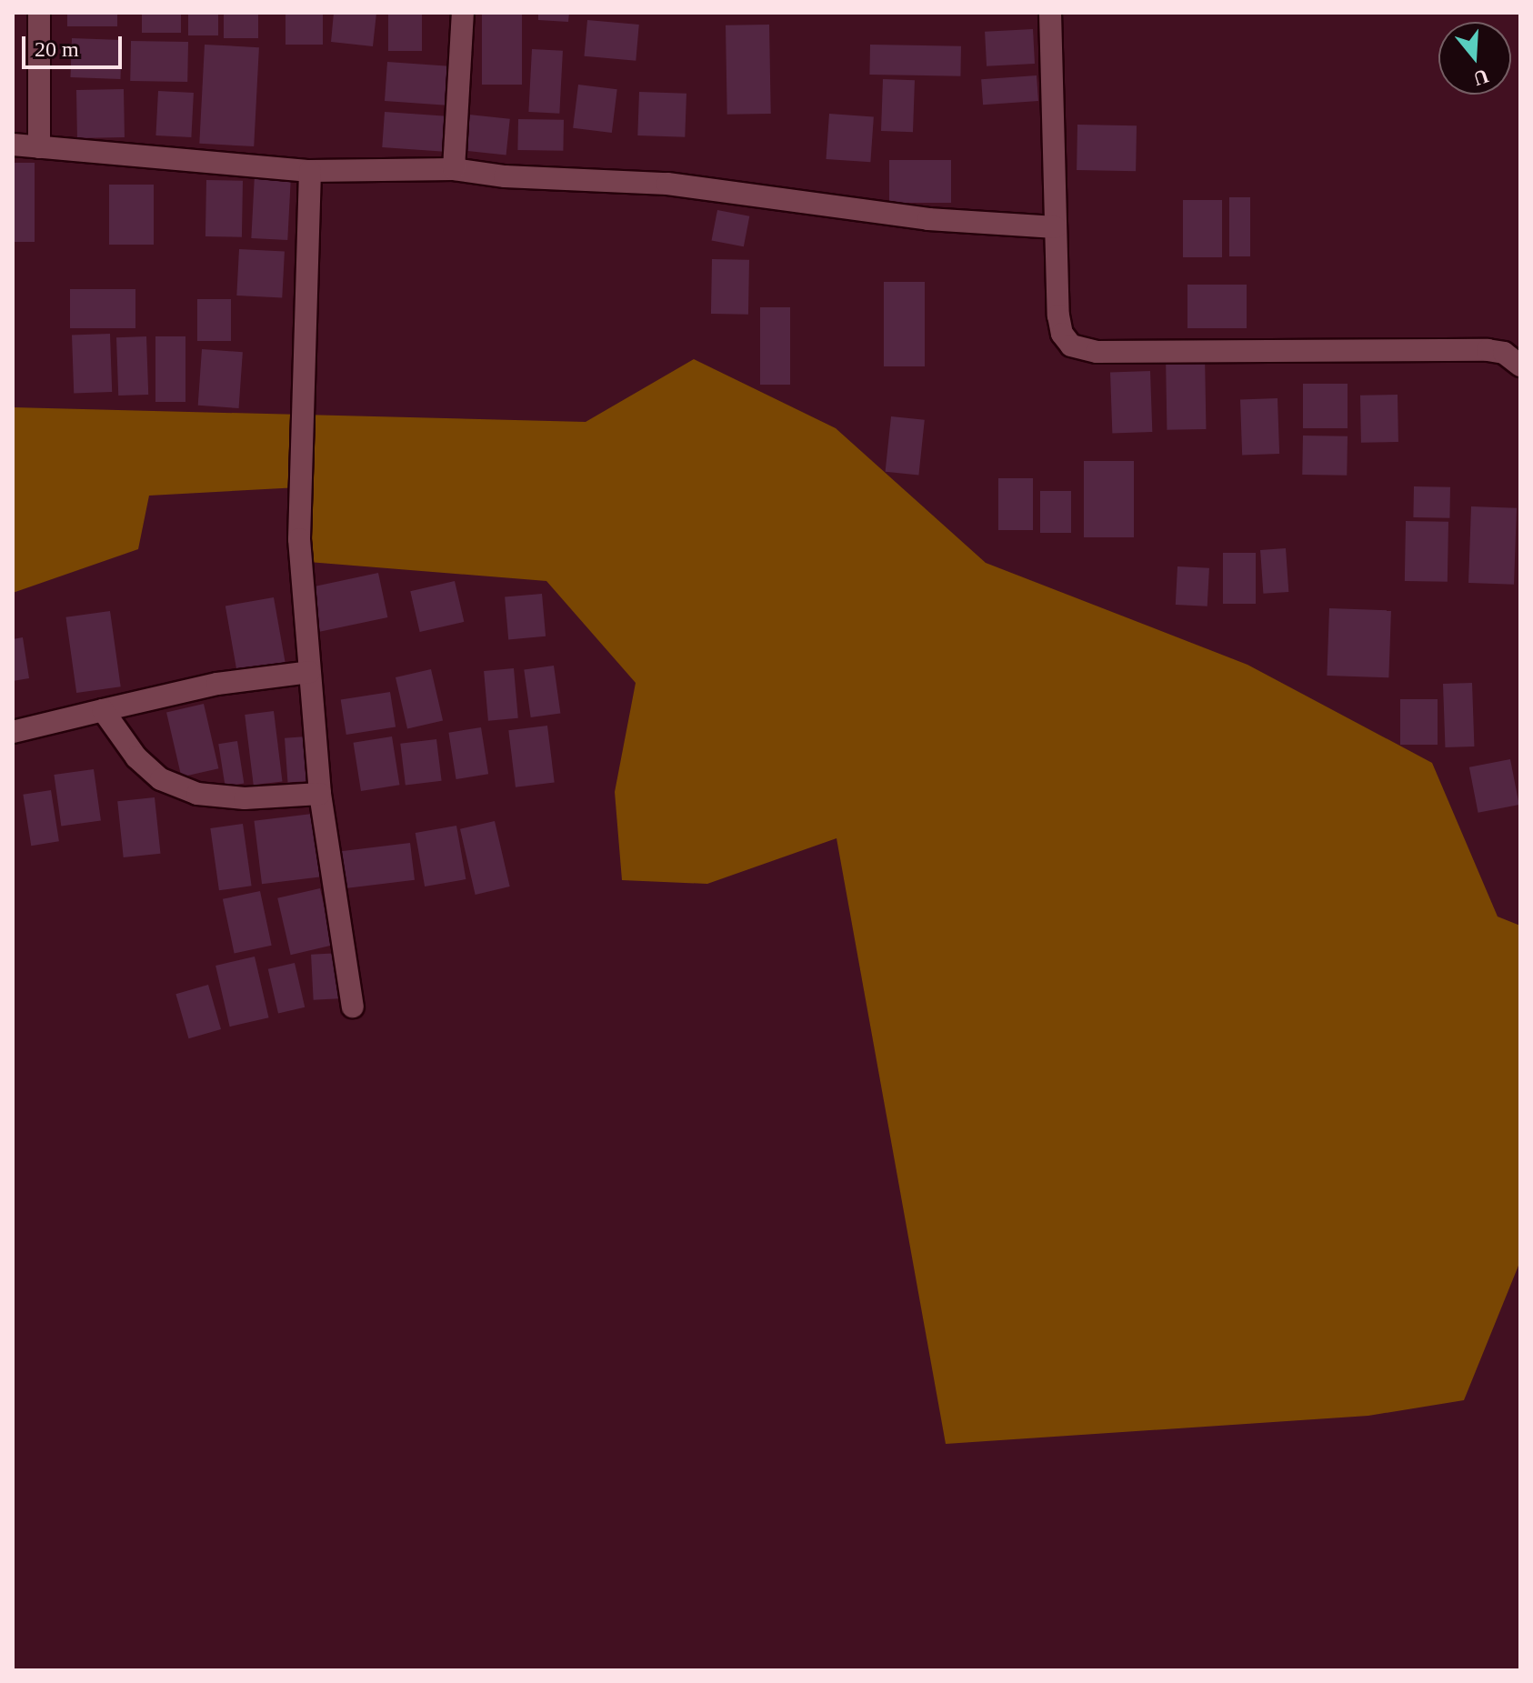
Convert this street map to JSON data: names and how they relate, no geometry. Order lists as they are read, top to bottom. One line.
{"scale_bar":"20 m","north":"bottom"}
